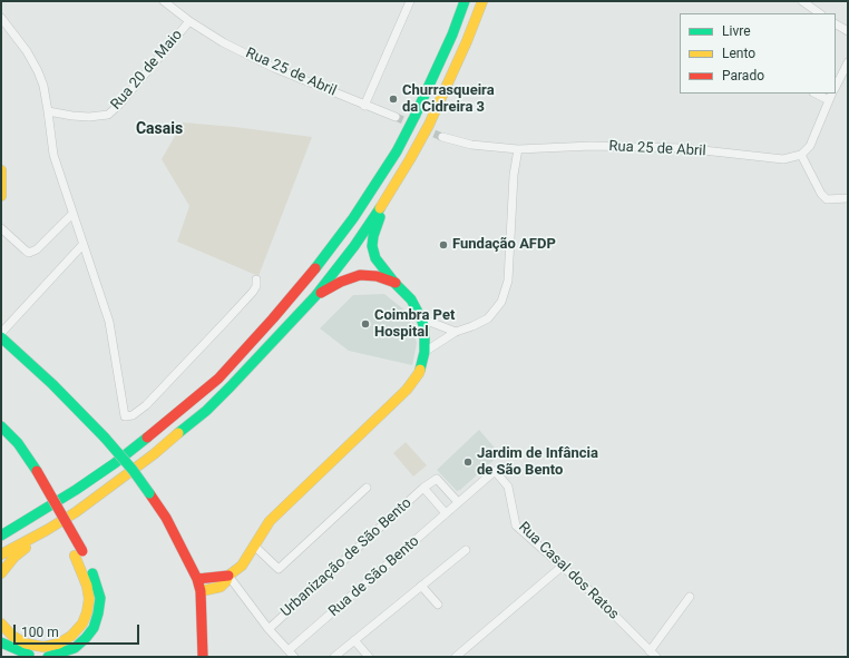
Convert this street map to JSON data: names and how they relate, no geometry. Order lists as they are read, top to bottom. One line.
{"streets":{"street":["Rua 20 de Maio","Rua 25 de Abril","Urbanização de São Bento","Rua Casal dos Ratos","Rua de São Bento"]},"crossings":[["Rua 20 de Maio","Rua 25 de Abril"],["Urbanização de São Bento","Rua Casal dos Ratos"],["Urbanização de São Bento","Rua de São Bento"],["Rua Casal dos Ratos","Rua de São Bento"]],"districts":["Casais"],"places":["Churrasqueira da Cidreira 3","Fundação AFDP","Coimbra Pet Hospital","Jardim de Infância de São Bento"],"legend":["Livre","Lento","Parado"],"scale_bar":"100 m"}
